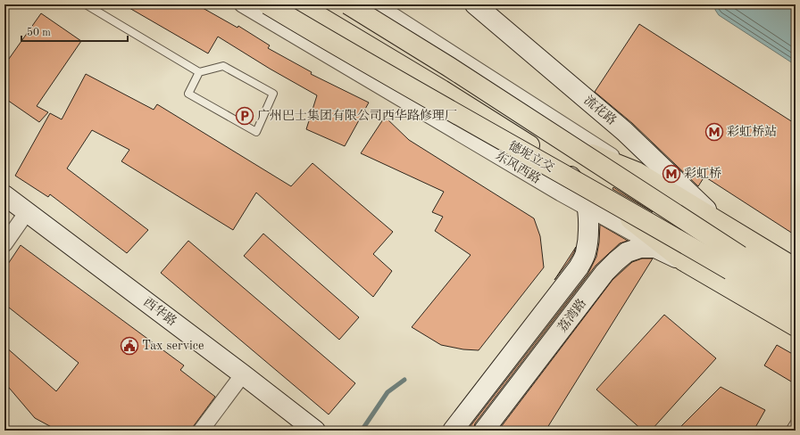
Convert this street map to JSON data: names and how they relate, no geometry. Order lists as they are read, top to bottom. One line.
{"streets":{"main road":["流花路","德坭立交","东风西路","西华路","荔湾路"]},"crossings":[["东风西路","荔湾路"]],"places":{"parking":["广州巴士集团有限公司西华路修理厂"],"metro station":["彩虹桥站","彩虹桥"],"public building":["Tax service"]},"scale_bar":"50 m"}
